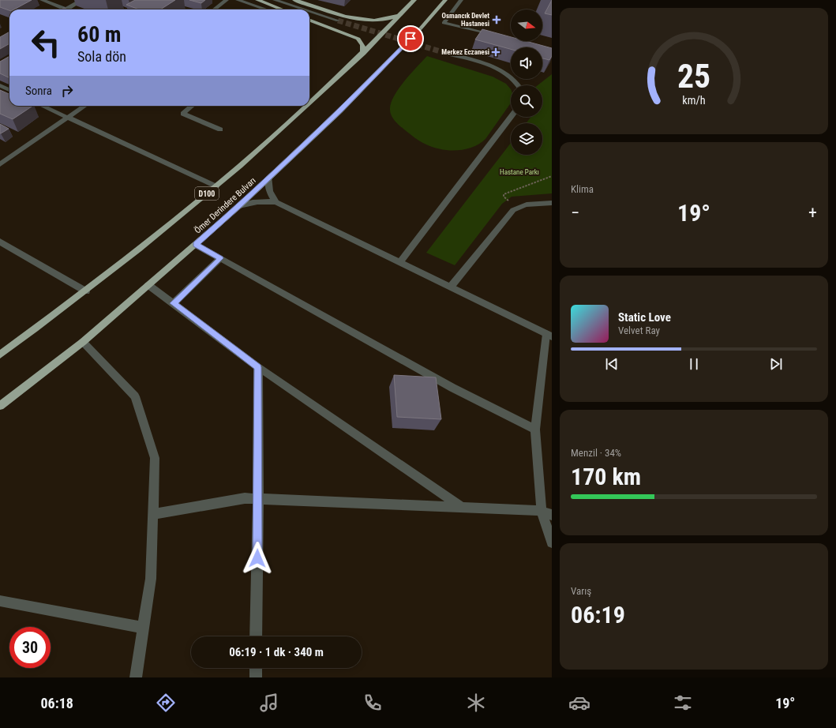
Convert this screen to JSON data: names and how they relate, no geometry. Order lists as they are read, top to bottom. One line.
{"streets":{"highway":["D100","Ömer Derindere Bulvarı"]},"parks":["Hastane Parkı"],"places":{"health":["Osmancık Devlet Hastanesi","Merkez Eczanesi"]},"north":"right","page":{"turn":["60 m","Sola dön"],"then":"Sonra","tile":["Klima",["Menzil · 34%","170 km"],["Varış","06:19"]],"heat":["−","19°","+"],"song":["Static Love","Velvet Ray"],"limit":"30","trip":"06:19 · 1 dk · 340 m","tabs":["06:18","19°"],"gauge":["25","km/h"]}}
